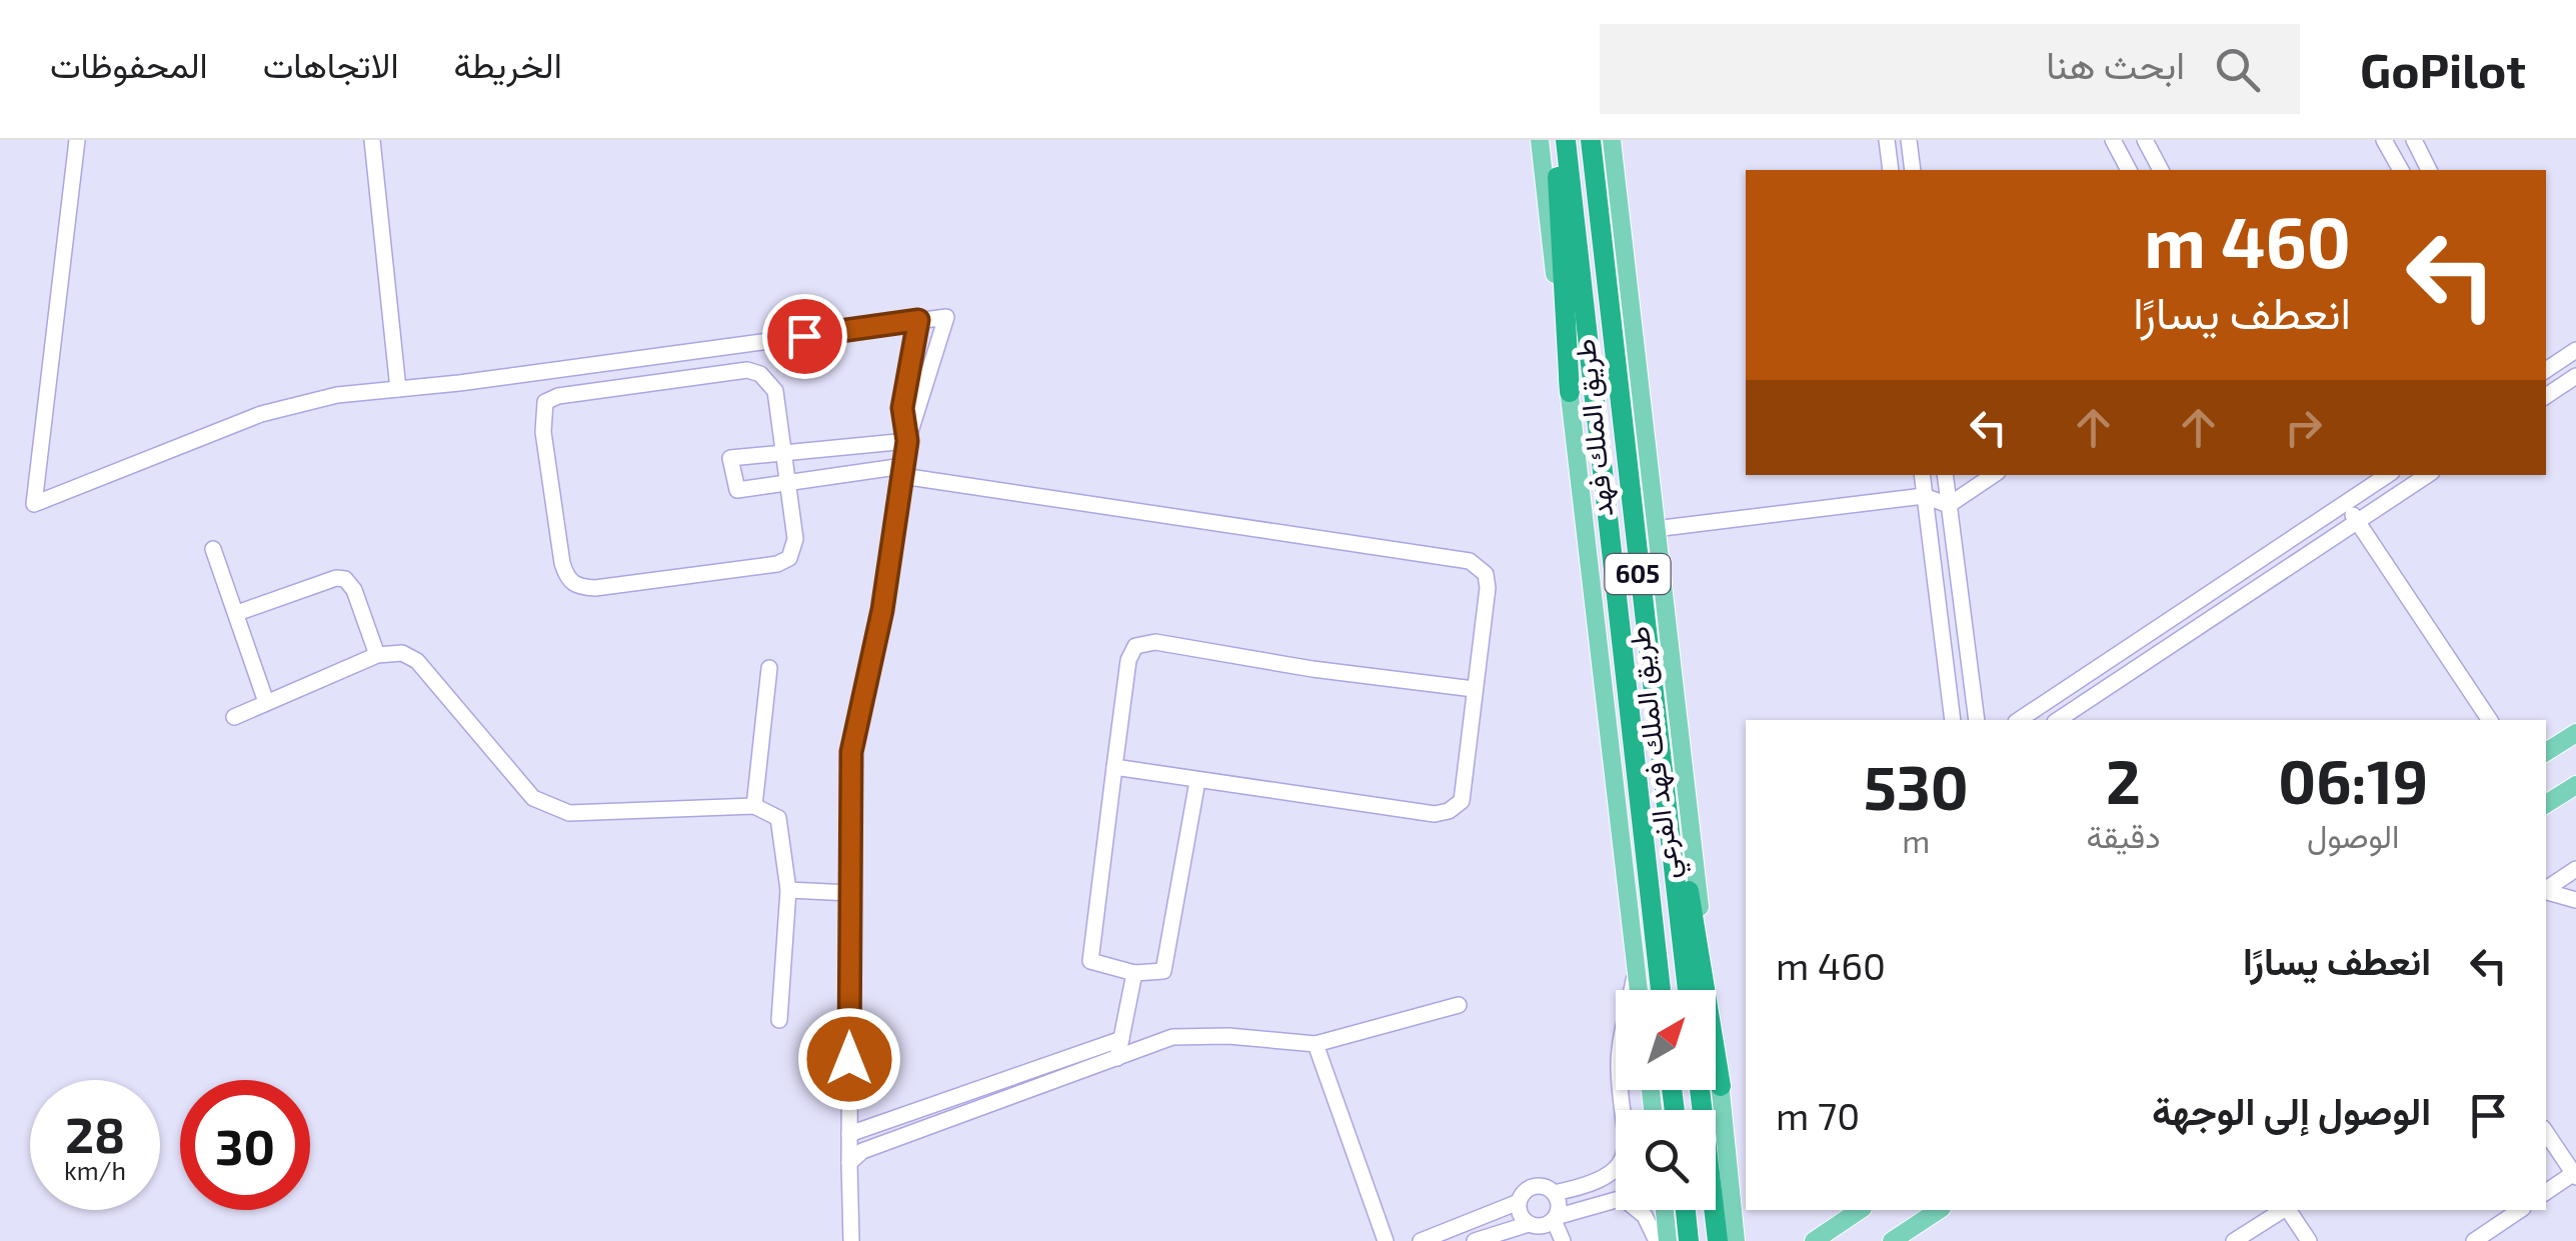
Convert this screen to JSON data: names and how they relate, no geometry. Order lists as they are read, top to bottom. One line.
{"streets":{"highway":["طريق الملك فهد","605"],"main road":["طريق الملك فهد الفرعي"]},"north":"top right","page":{"header":"GoPilot","search":"ابحث هنا","nav":["الخريطة","الاتجاهات","المحفوظات"],"turn":["460 m","انعطف يسارًا"],"eta":["06:19","الوصول","2","دقيقة","530","m"],"list":[{"name":"انعطف يسارًا","value":"460 m"},{"name":"الوصول إلى الوجهة","value":"70 m"}],"speed":"28 km/h","limit":"30"}}
